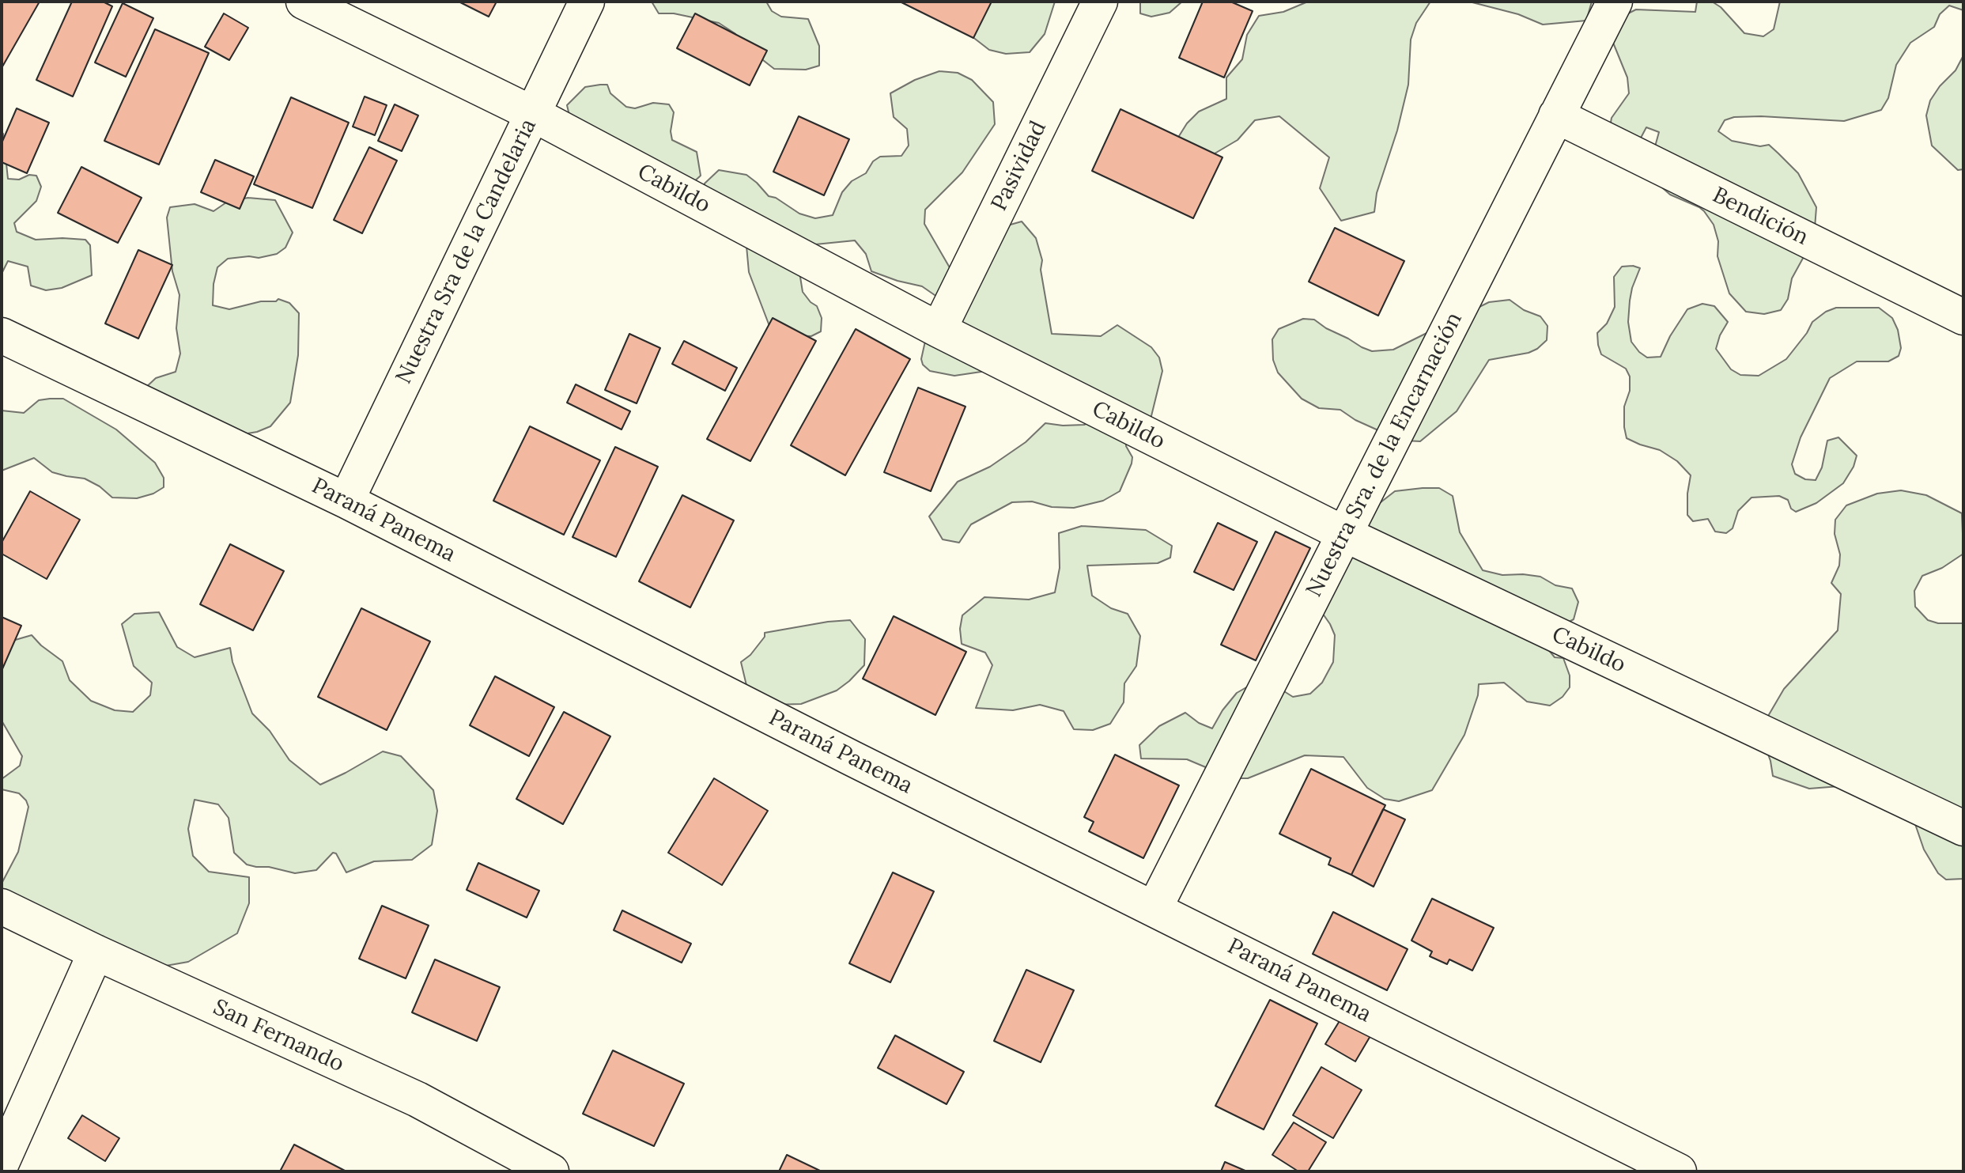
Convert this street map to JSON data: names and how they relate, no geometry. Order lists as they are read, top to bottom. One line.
{"streets":{"street":["Pasividad","Cabildo","Bendición","Nuestra Sra de la Candelaria","Nuestra Sra. de la Encarnación","Paraná Panema","San Fernando"]},"crossings":[["Pasividad","Cabildo"],["Cabildo","Nuestra Sra de la Candelaria"],["Cabildo","Nuestra Sra. de la Encarnación"],["Bendición","Nuestra Sra. de la Encarnación"],["Nuestra Sra de la Candelaria","Paraná Panema"],["Nuestra Sra. de la Encarnación","Paraná Panema"]]}
